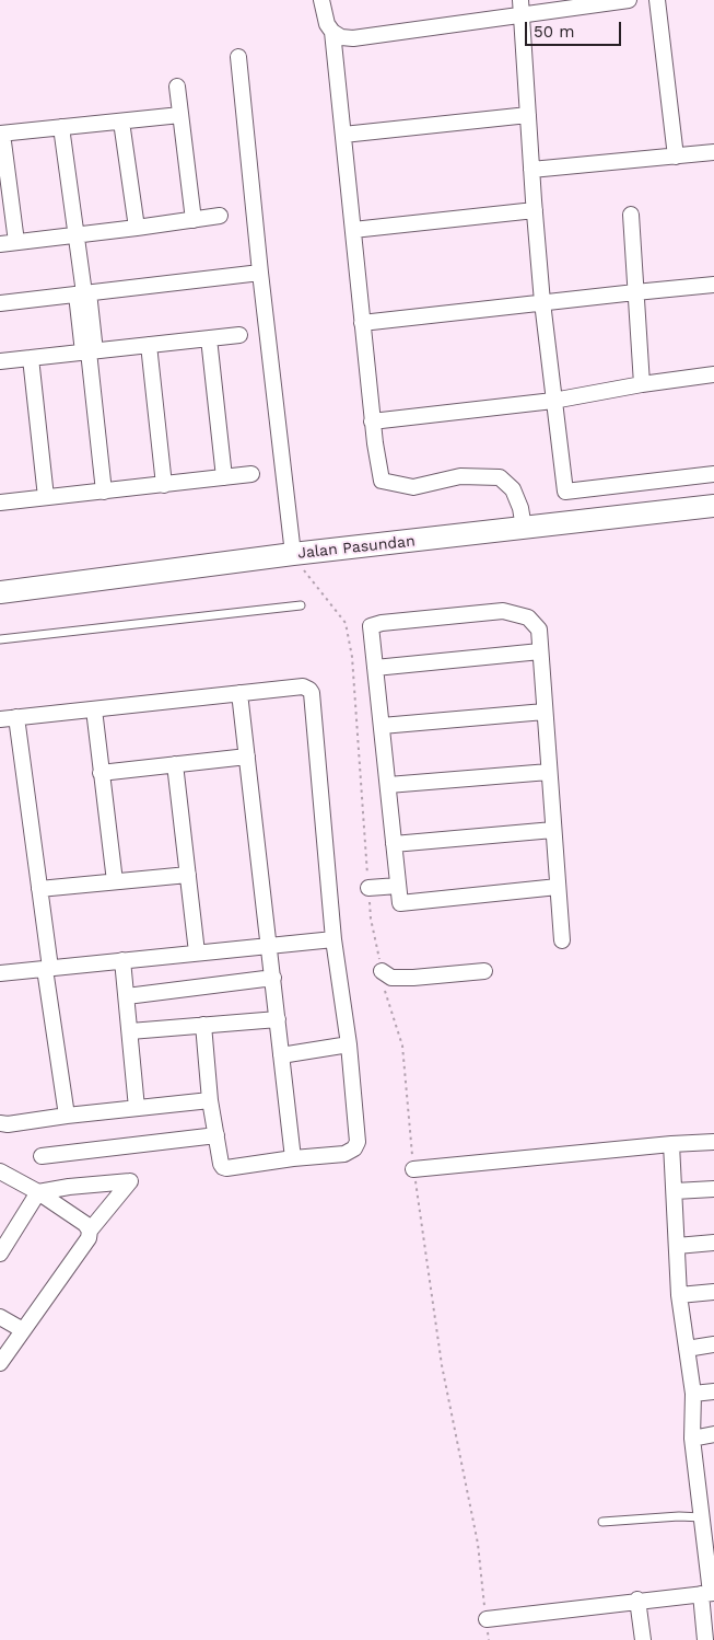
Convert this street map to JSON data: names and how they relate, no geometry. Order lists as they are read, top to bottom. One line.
{"streets":{"street":["Jalan Pasundan"]},"scale_bar":"50 m"}
